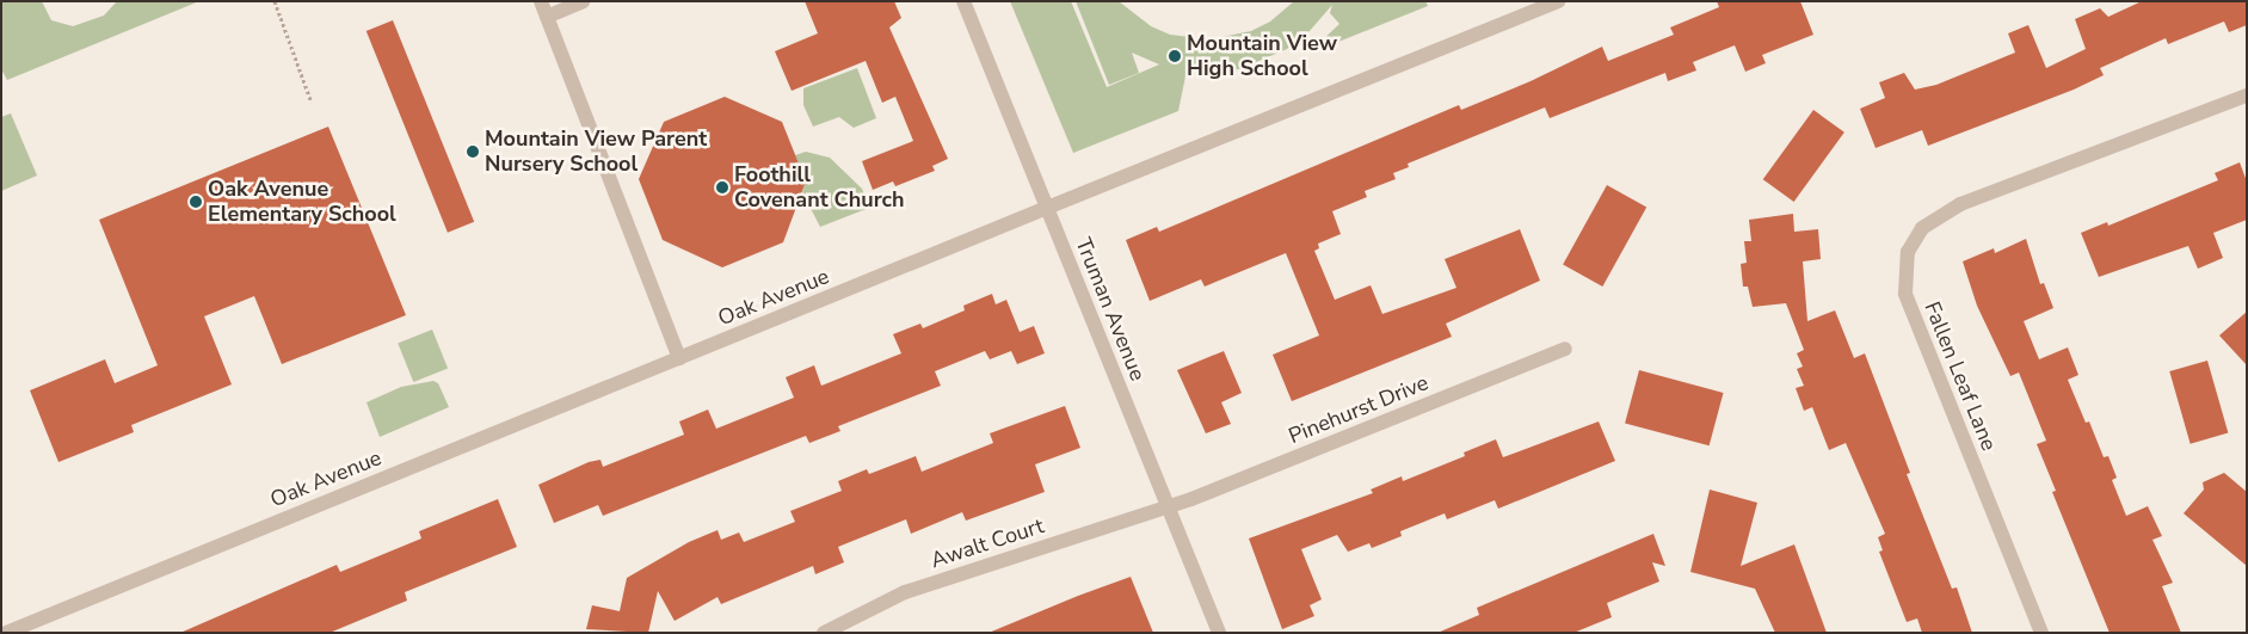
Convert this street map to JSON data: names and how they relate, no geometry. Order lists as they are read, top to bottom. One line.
{"streets":{"street":["Oak Avenue","Truman Avenue","Fallen Leaf Lane","Pinehurst Drive","Awalt Court"]},"crossings":[["Oak Avenue","Truman Avenue"],["Truman Avenue","Pinehurst Drive"],["Truman Avenue","Awalt Court"],["Pinehurst Drive","Awalt Court"]],"places":["Mountain View High School","Mountain View Parent Nursery School","Foothill Covenant Church","Oak Avenue Elementary School"]}
